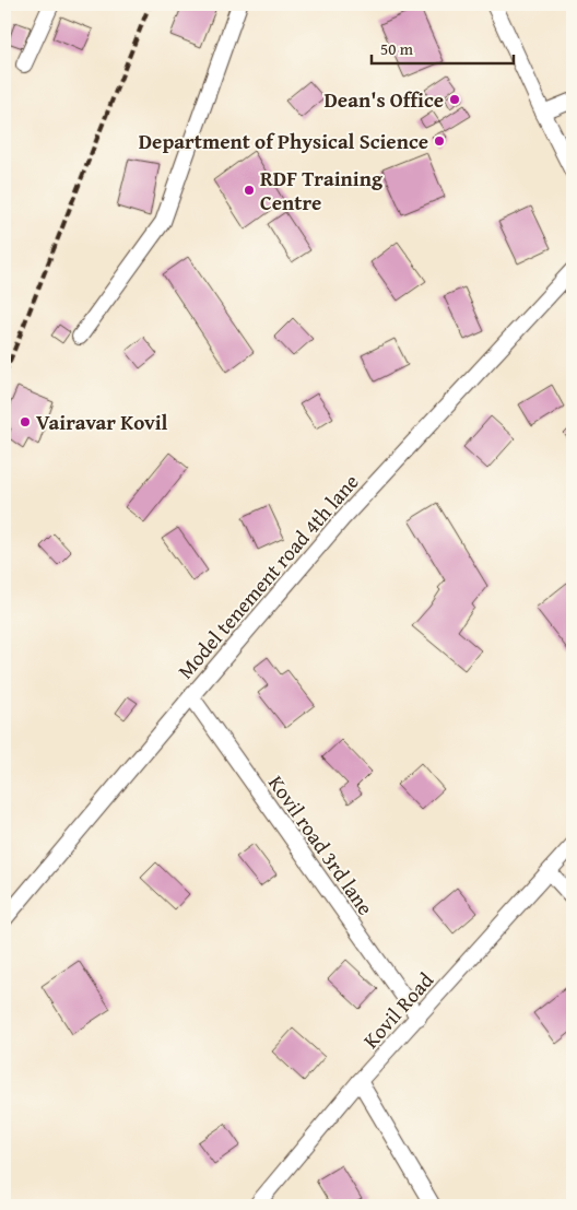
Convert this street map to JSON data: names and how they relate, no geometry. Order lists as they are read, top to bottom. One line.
{"streets":{"street":["Model tenement road 4th lane","Kovil road 3rd lane","Kovil Road"]},"crossings":[["Model tenement road 4th lane","Kovil road 3rd lane"],["Kovil road 3rd lane","Kovil Road"]],"places":["Dean's Office","Department of Physical Science","RDF Training Centre","Vairavar Kovil"],"scale_bar":"50 m"}
